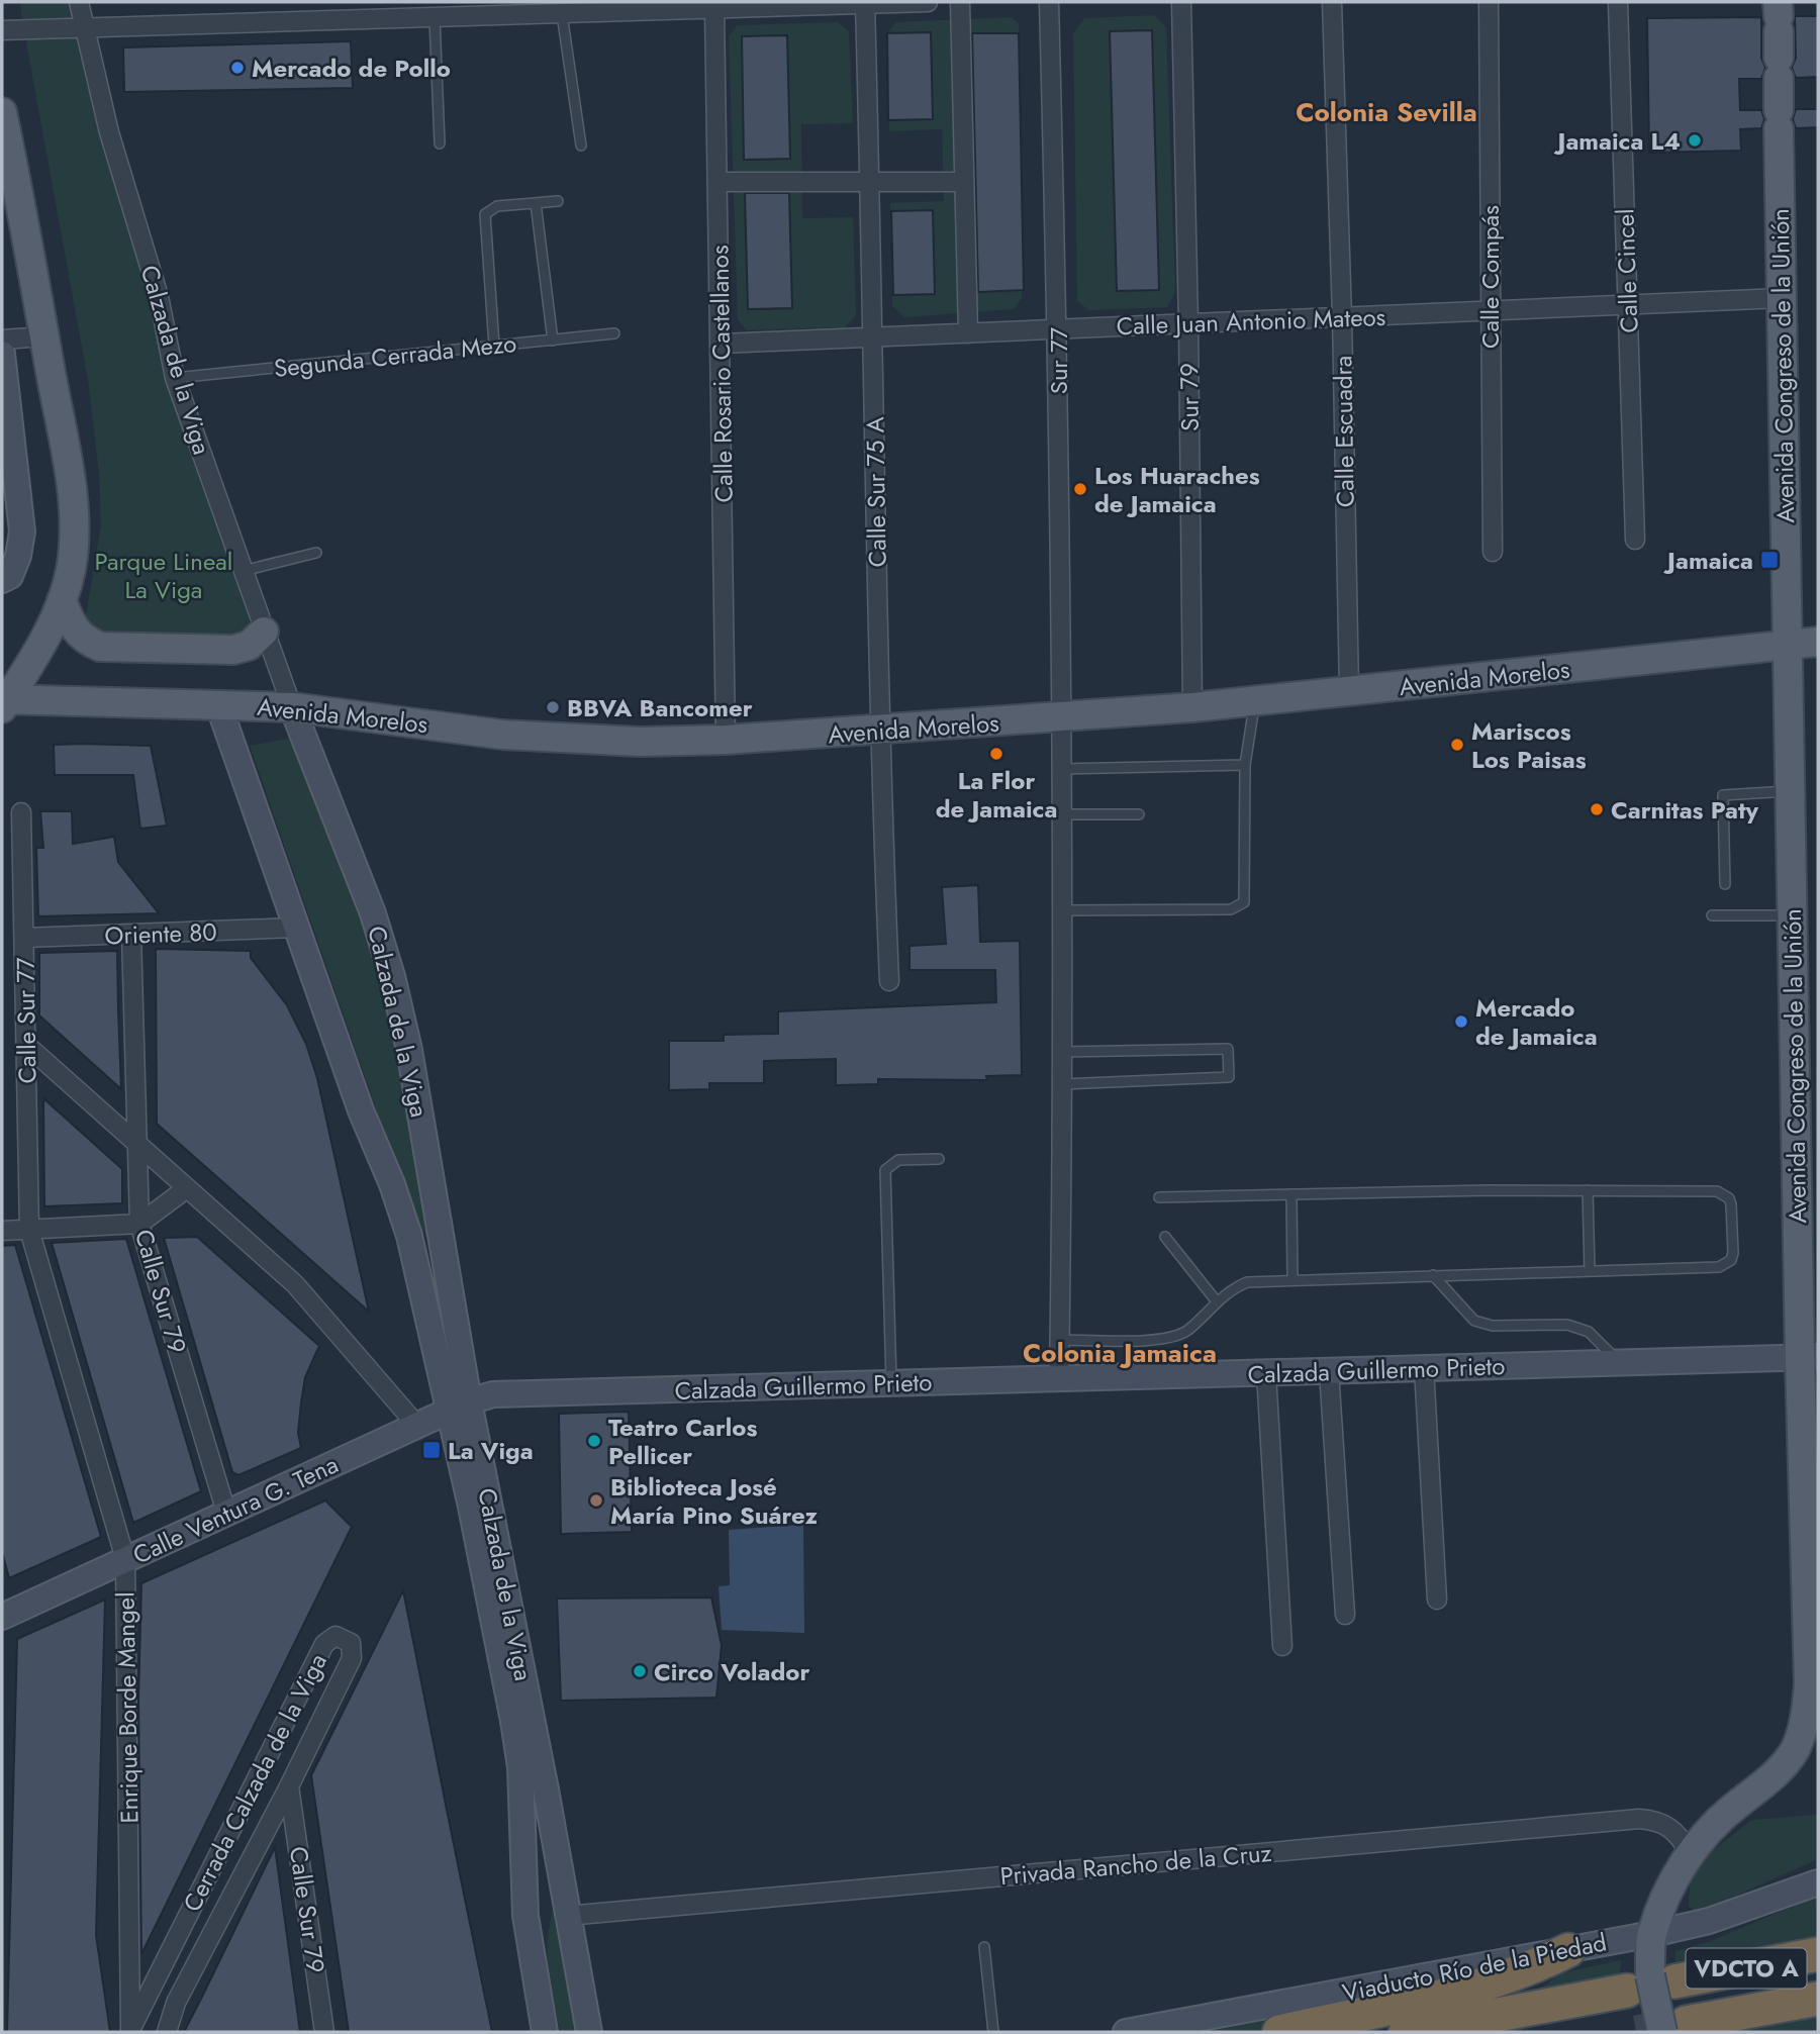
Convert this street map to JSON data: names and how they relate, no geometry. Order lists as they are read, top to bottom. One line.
{"streets":{"highway":["Viaducto Río de la Piedad","VDCTO A"],"main road":["Calzada de la Viga","Avenida Congreso de la Unión","Avenida Morelos","Calzada Guillermo Prieto","Calle Ventura G. Tena"],"street":["Calle Cincel","Calle Compás","Calle Juan Antonio Mateos","Sur 77","Calle Rosario Castellanos","Sur 79","Calle Escuadra","Calle Sur 75 A","Oriente 80","Calle Sur 77","Calle Sur 79","Enrique Borde Mangel","Cerrada Calzada de la Viga","Privada Rancho de la Cruz"],"lane":["Segunda Cerrada Mezo"]},"crossings":[["Calle Cincel","Calle Juan Antonio Mateos"],["Calle Compás","Calle Juan Antonio Mateos"],["Calle Juan Antonio Mateos","Sur 77"],["Calle Juan Antonio Mateos","Avenida Congreso de la Unión"],["Calle Juan Antonio Mateos","Calle Rosario Castellanos"],["Calle Juan Antonio Mateos","Sur 79"],["Calle Juan Antonio Mateos","Calle Escuadra"],["Calle Juan Antonio Mateos","Calle Sur 75 A"],["Segunda Cerrada Mezo","Calzada de la Viga"],["Calzada de la Viga","Avenida Morelos"],["Calzada de la Viga","Oriente 80"],["Calzada de la Viga","Calzada Guillermo Prieto"],["Calzada de la Viga","Calle Ventura G. Tena"],["Calzada de la Viga","Privada Rancho de la Cruz"],["Sur 77","Avenida Morelos"],["Sur 77","Calzada Guillermo Prieto"],["Avenida Congreso de la Unión","Avenida Morelos"],["Avenida Congreso de la Unión","Calzada Guillermo Prieto"],["Avenida Congreso de la Unión","Privada Rancho de la Cruz"],["Avenida Congreso de la Unión","Viaducto Río de la Piedad"],["Avenida Congreso de la Unión","VDCTO A"],["Calle Rosario Castellanos","Avenida Morelos"],["Sur 79","Avenida Morelos"],["Calle Escuadra","Avenida Morelos"],["Calle Sur 75 A","Avenida Morelos"],["Oriente 80","Calle Sur 77"],["Oriente 80","Calle Sur 79"],["Calle Sur 77","Enrique Borde Mangel"],["Calle Sur 79","Calle Ventura G. Tena"],["Calle Sur 79","Cerrada Calzada de la Viga"],["Calzada Guillermo Prieto","Calle Ventura G. Tena"],["Calle Ventura G. Tena","Enrique Borde Mangel"],["Enrique Borde Mangel","Cerrada Calzada de la Viga"]],"districts":["Colonia Sevilla","Colonia Jamaica"],"parks":["Parque Lineal La Viga"],"places":{"other":["Mercado de Pollo","Jamaica L4","Los Huaraches de Jamaica","BBVA Bancomer","Mariscos Los Paisas","La Flor de Jamaica","Carnitas Paty","Mercado de Jamaica","Teatro Carlos Pellicer","Biblioteca José María Pino Suárez","Circo Volador"],"transit":["Jamaica","La Viga"]}}
